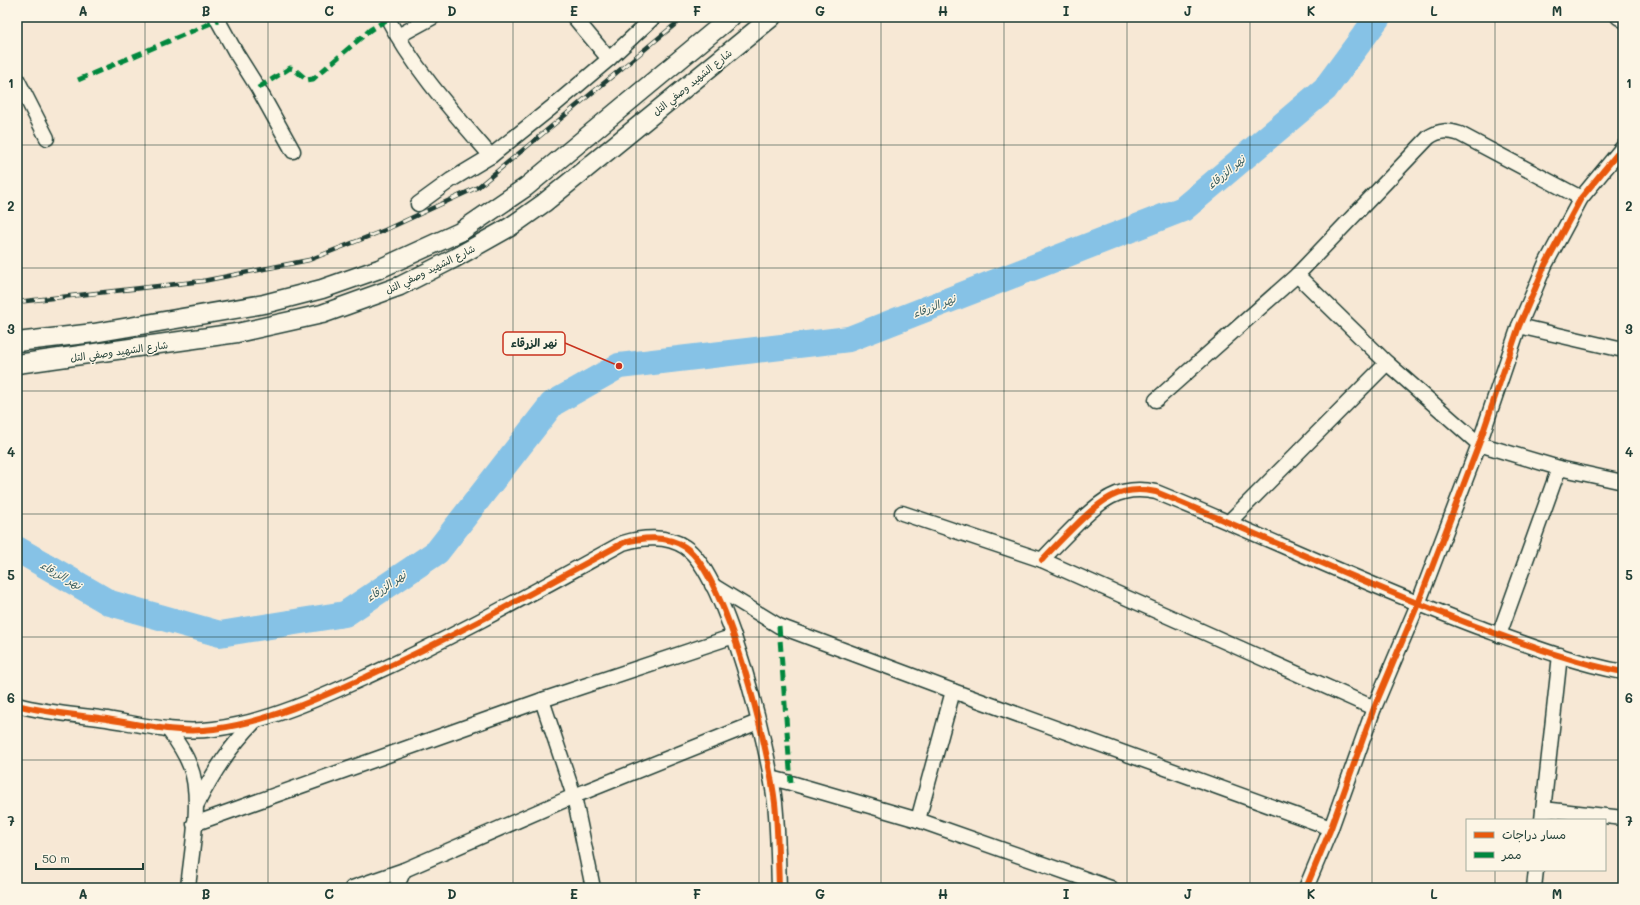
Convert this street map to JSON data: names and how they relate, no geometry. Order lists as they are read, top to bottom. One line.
{"streets":{"main road":["شارع الشهيد وصفي التل"]},"water":["نهر الزرقاء"],"places":["نهر الزرقاء"],"legend":["مسار دراجات","ممر"],"scale_bar":"50 m","grid":{"columns":["A","B","C","D","E","F","G","H","I","J","K","L","M"],"rows":["1","2","3","4","5","6","7"]}}
